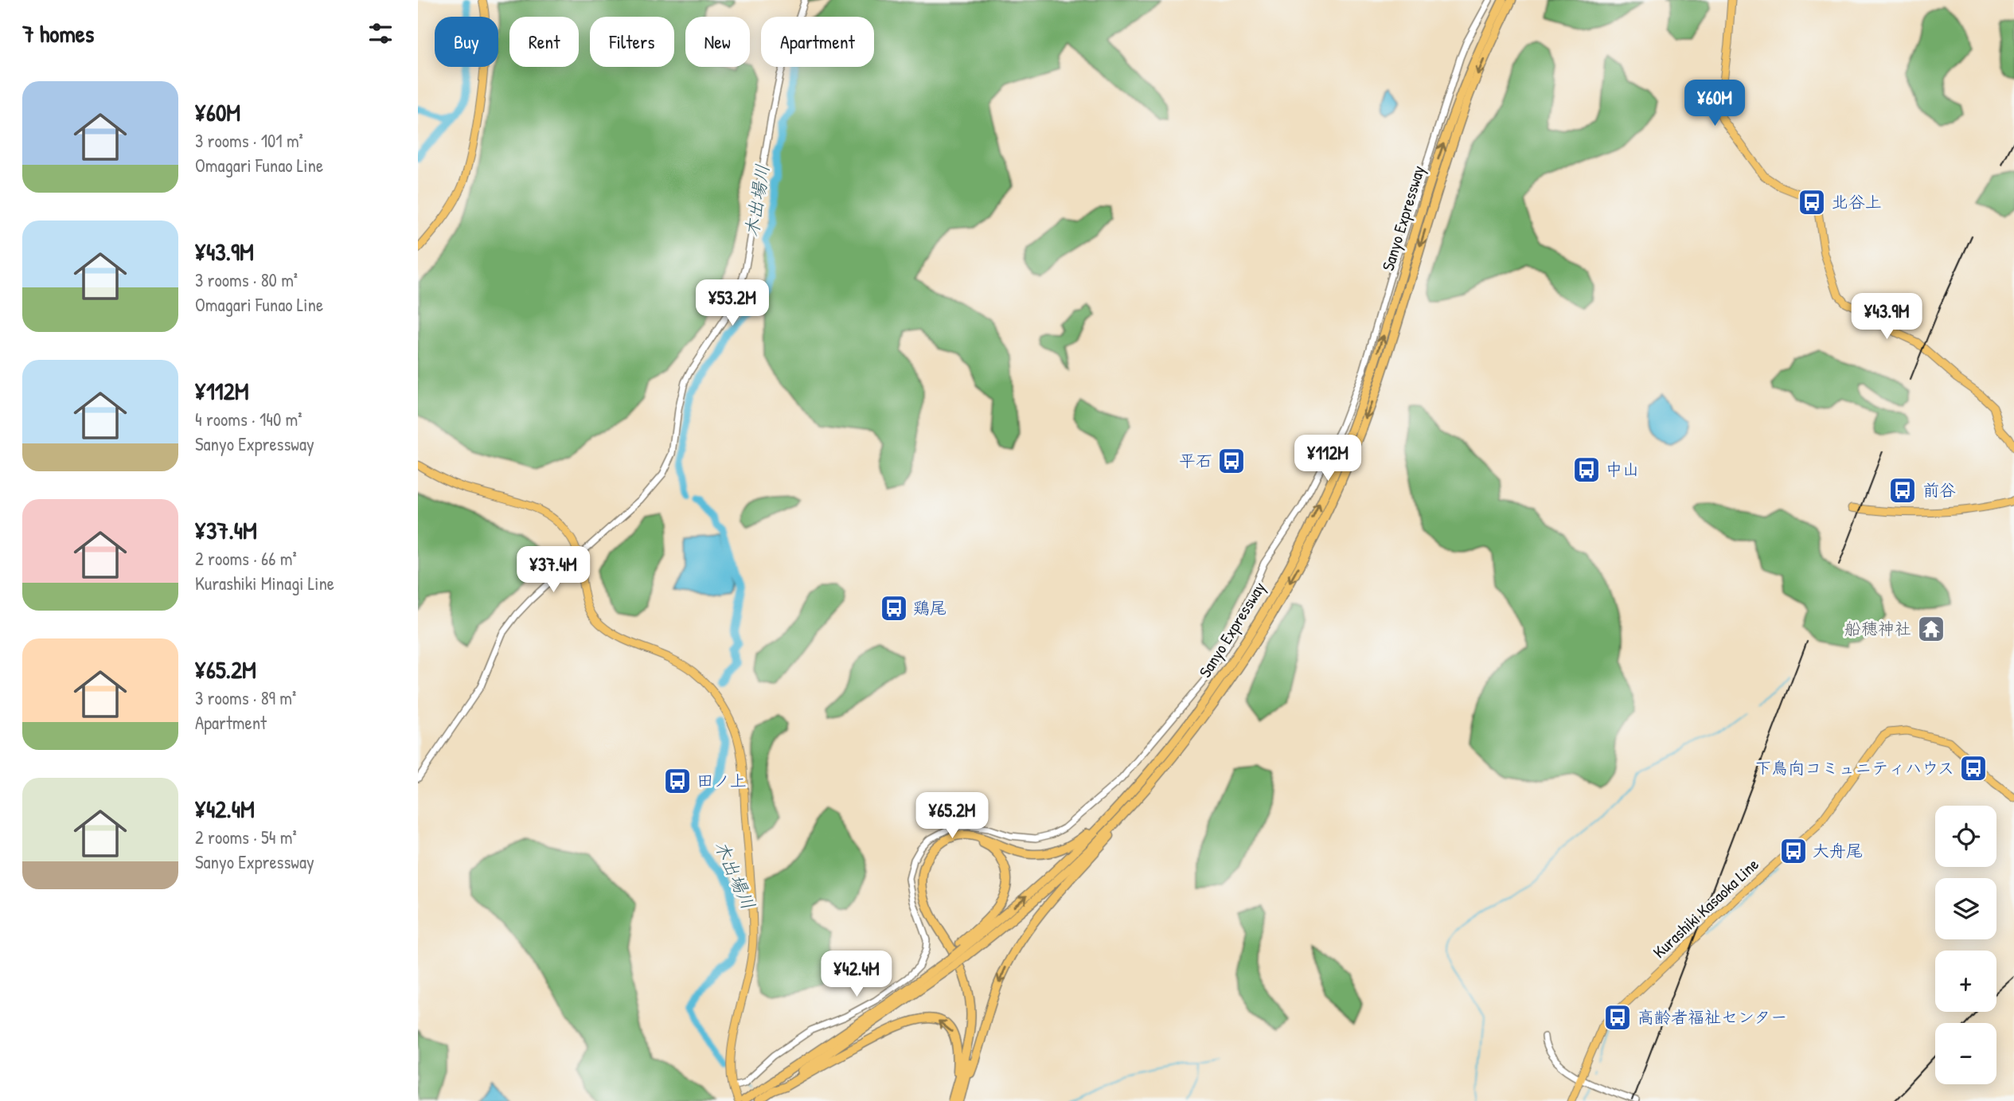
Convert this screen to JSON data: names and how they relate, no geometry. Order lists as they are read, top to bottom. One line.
{"streets":{"highway":["Sanyo Expressway"],"main road":["Kurashiki Kasaoka Line"]},"water":["木出場川"],"places":{"bus stop":["北谷上","平石","中山","前谷","鶏尾","下鳥向コミュニティハウス","田ノ上","大舟尾","高齢者福祉センター"],"temple":["船穂神社"]},"page":{"heading":"7 homes","chip":["Buy","Rent","Filters","New","Apartment"],"list":[{"name":"¥60M","note":"3 rooms · 101 m² · Omagari Funao Line"},{"name":"¥43.9M","note":"3 rooms · 80 m² · Omagari Funao Line"},{"name":"¥112M","note":"4 rooms · 140 m² · Sanyo Expressway"},{"name":"¥37.4M","note":"2 rooms · 66 m² · Kurashiki Minagi Line"},{"name":"¥65.2M","note":"3 rooms · 89 m² · Apartment"},{"name":"¥42.4M","note":"2 rooms · 54 m² · Sanyo Expressway"}],"price":["¥60M","¥53.2M","¥43.9M","¥112M","¥37.4M","¥65.2M","¥42.4M"],"map_buttons":["+","−"]}}
